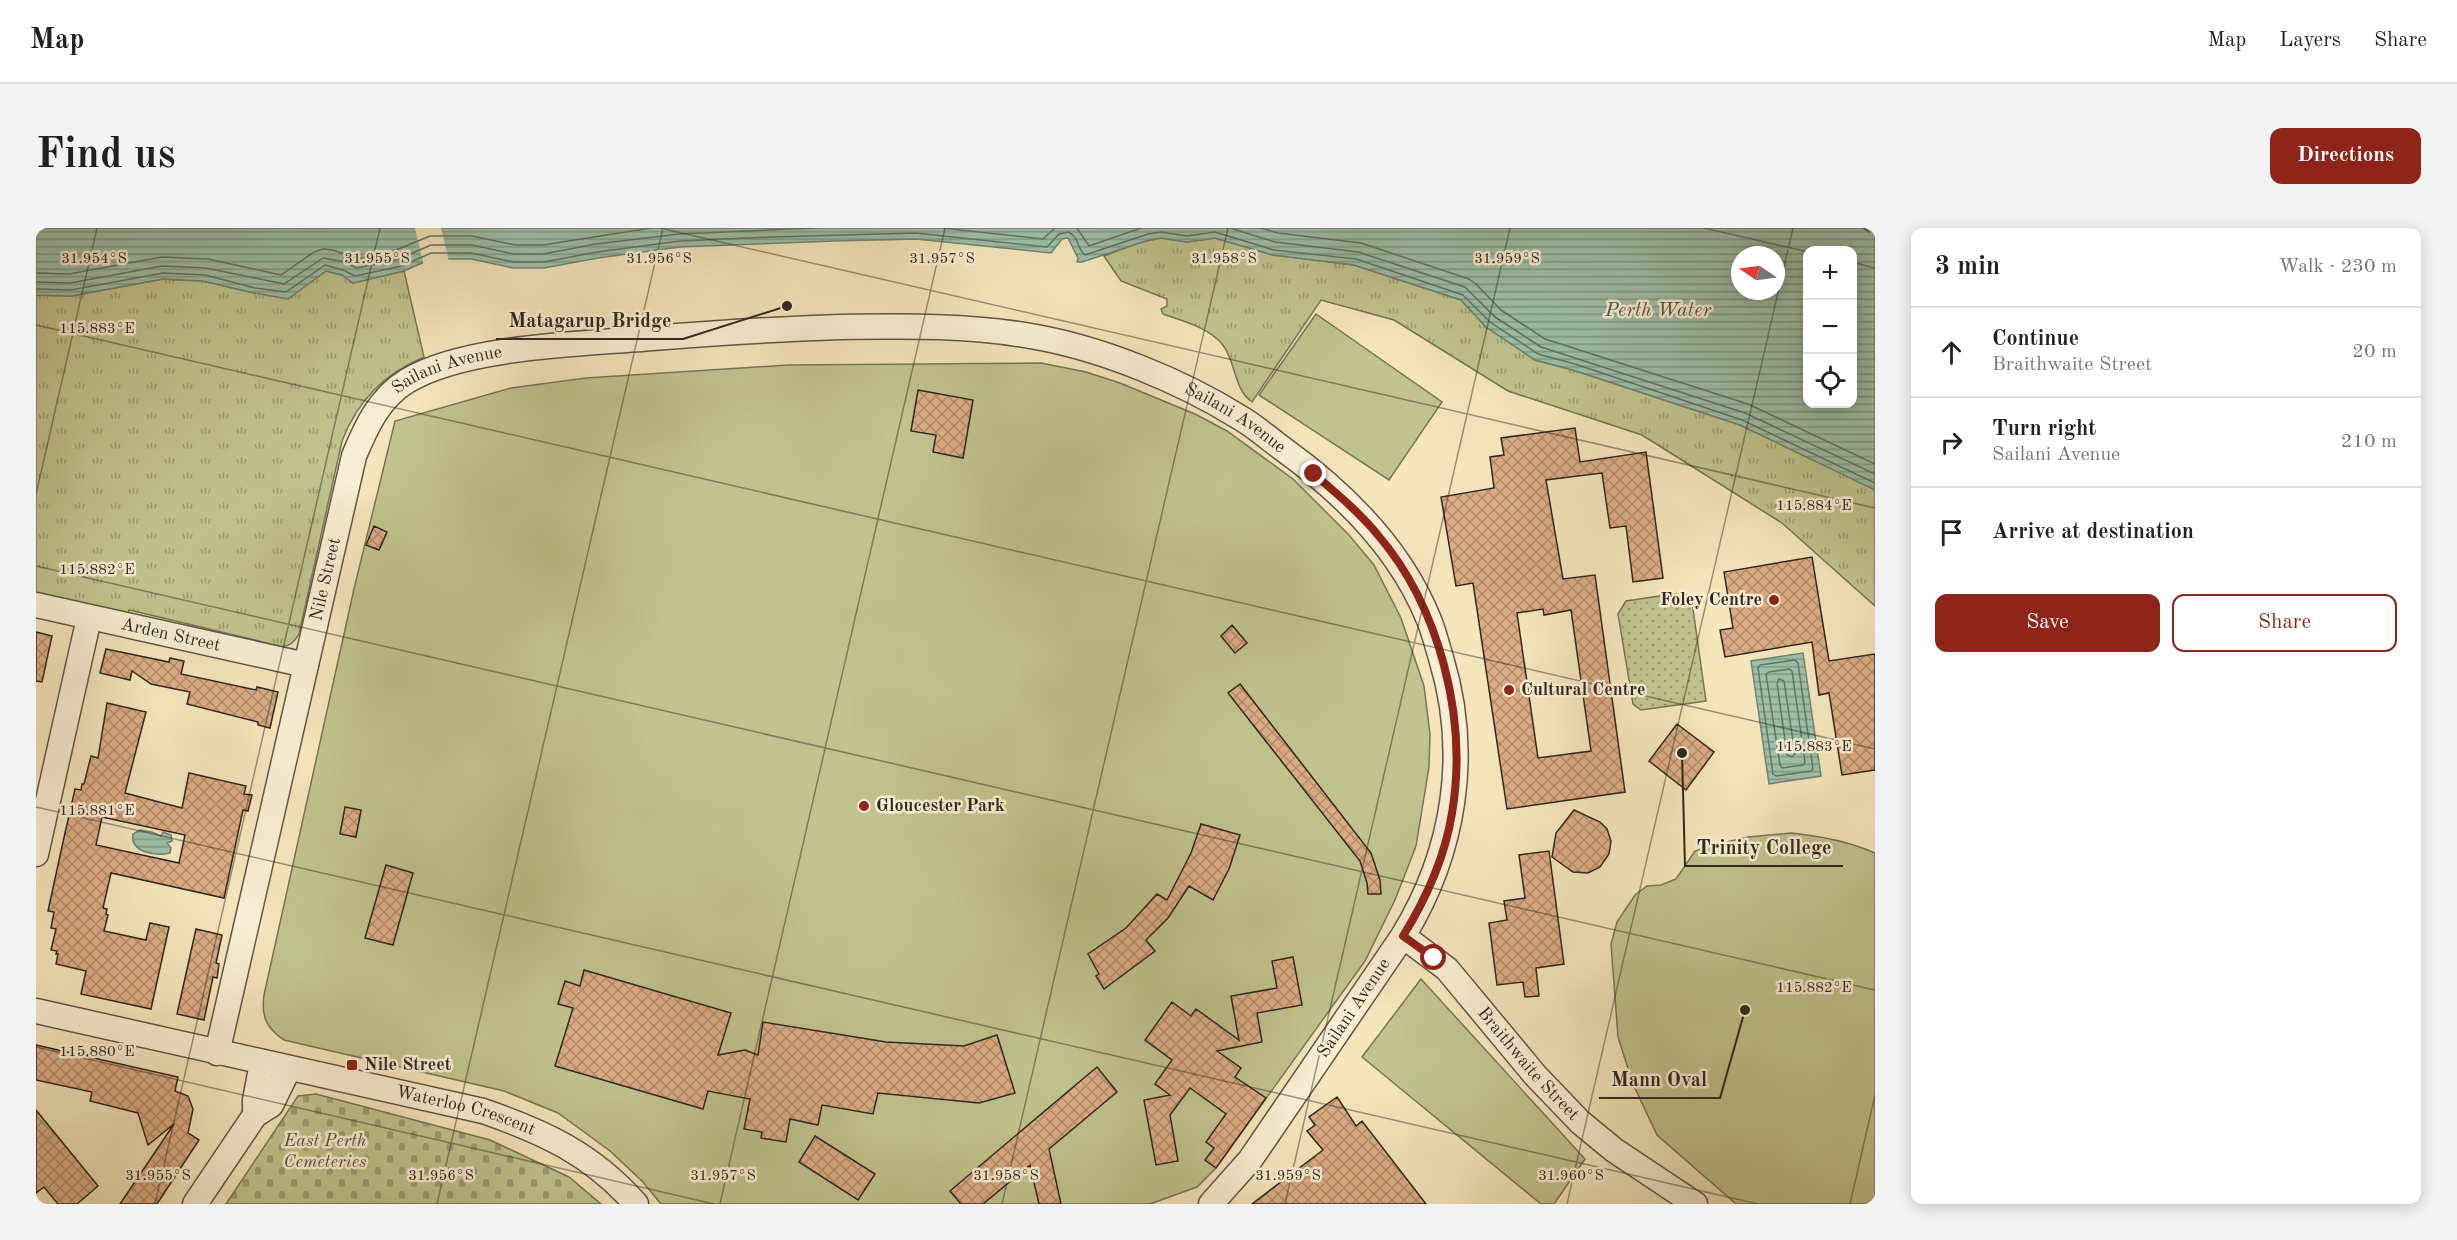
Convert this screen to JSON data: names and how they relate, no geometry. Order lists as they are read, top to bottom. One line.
{"streets":{"street":["Sailani Avenue","Nile Street","Arden Street","Braithwaite Street","Waterloo Crescent"]},"crossings":[["Sailani Avenue","Nile Street"],["Sailani Avenue","Braithwaite Street"],["Nile Street","Arden Street"],["Nile Street","Waterloo Crescent"]],"water":["Perth Water"],"parks":["East Perth Cemeteries"],"places":{"other":["Matagarup Bridge","Foley Centre","Cultural Centre","Trinity College","Gloucester Park","Mann Oval"],"transit":["Nile Street"]},"north":"left","page":{"header":"Map","nav":["Map","Layers","Share"],"buttons":["Directions",["Save","Share"]],"title":"Find us","heading":["3 min","Walk · 230 m"],"map_buttons":["+","−"],"list":[["Continue","Braithwaite Street","20 m"],["Turn right","Sailani Avenue","210 m"],"Arrive at destination"]},"coordinates":["31.954°S","31.955°S","31.956°S","31.957°S","31.958°S","31.959°S","115.883°E","115.884°E","115.882°E","115.881°E","115.880°E","31.960°S"]}
